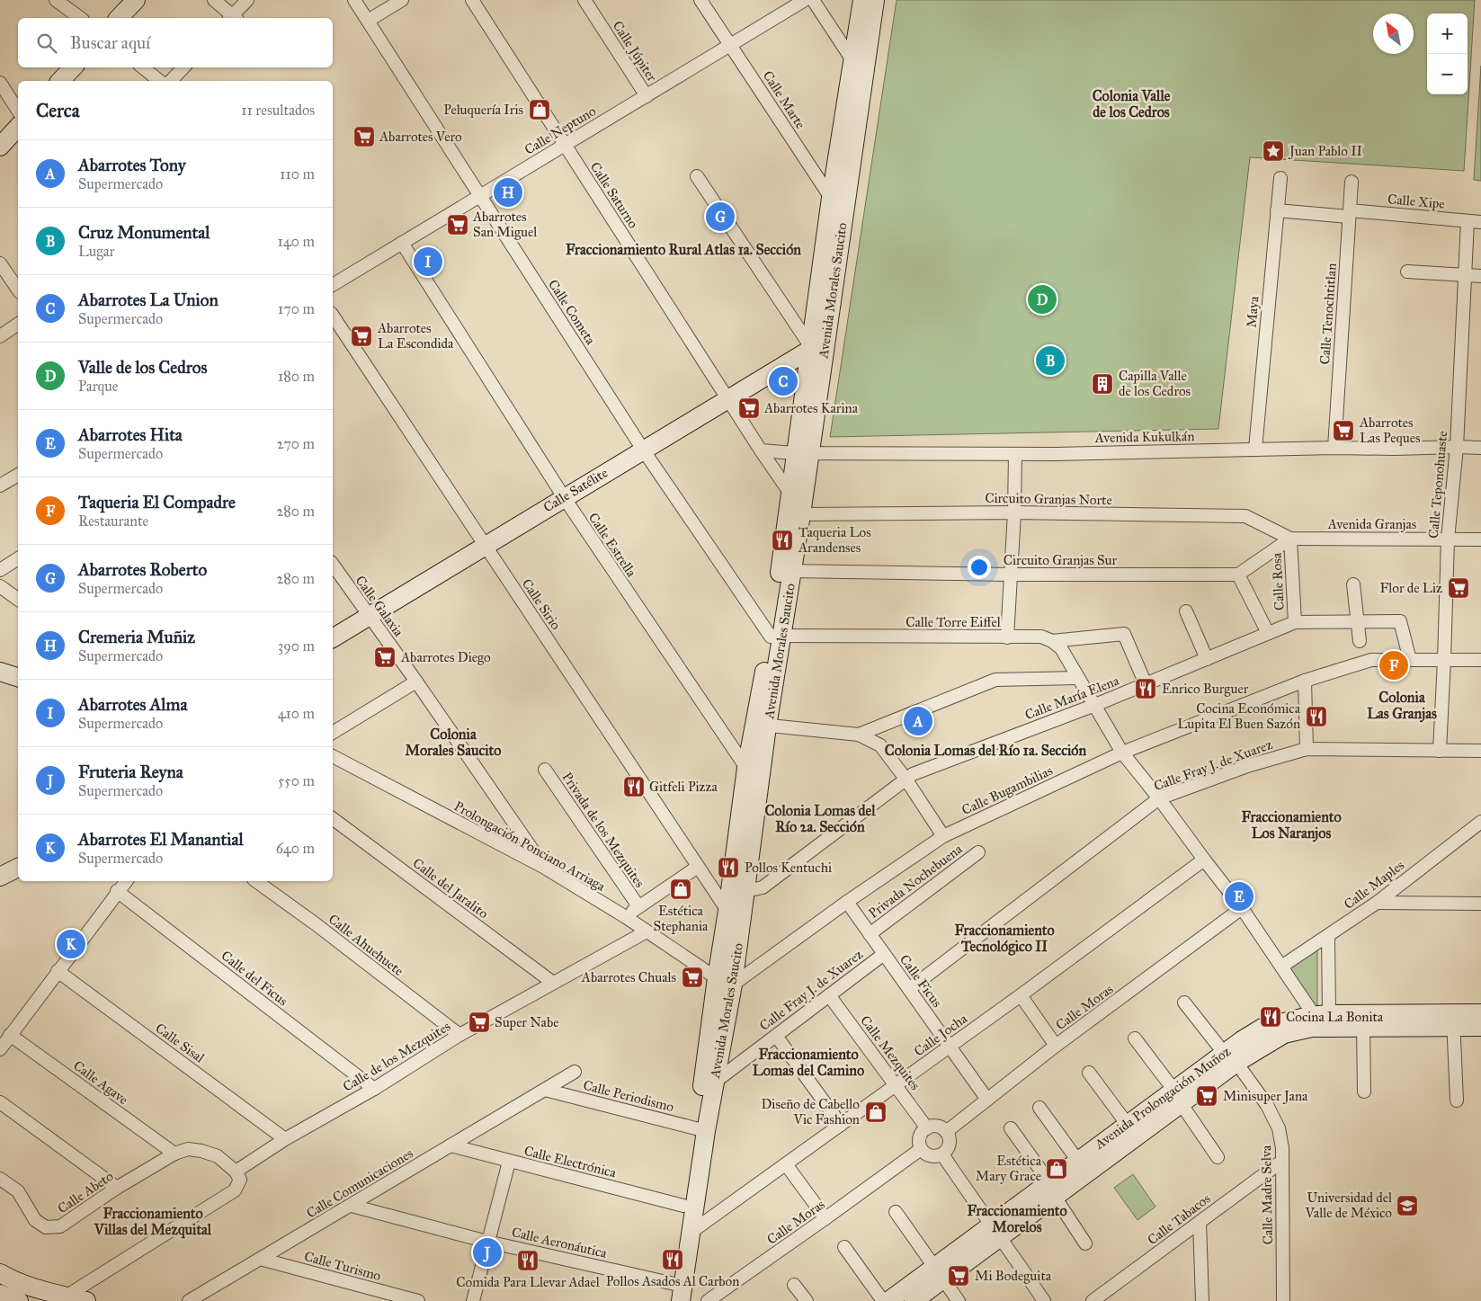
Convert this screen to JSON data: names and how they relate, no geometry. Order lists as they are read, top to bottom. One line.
{"streets":{"main road":["Avenida Morales Saucito","Calle Satélite","Avenida Prolongación Muñoz"],"street":["Calle Júpiter","Calle Marte","Calle Neptuno","Calle Saturno","Calle Xipe","Calle Cometa","Maya","Calle Tenochtitlan","Avenida Kukulkán","Calle Teponohuaste","Circuito Granjas Norte","Avenida Granjas","Calle Estrella","Circuito Granjas Sur","Calle Rosa","Calle Sirio","Calle Galaxia","Calle Torre Eiffel","Calle María Elena","Calle Fray J. de Xuarez","Calle Bugambilias","Privada de los Mezquites","Prolongación Ponciano Arriaga","Privada Nochebuena","Calle Maples","Calle del Jaralito","Calle Ahuehuete","Calle del Ficus","Calle Ficus","Calle Moras","Calle Jocha","Calle Sisal","Calle Mezquites","Calle de los Mezquites","Calle Agave","Calle Periodismo","Calle Electrónica","Calle Comunicaciones","Calle Abeto","Calle Madre Selva","Calle Tabacos","Calle Aeronáutica","Calle Turismo"]},"crossings":[["Calle Júpiter","Calle Neptuno"],["Calle Marte","Calle Neptuno"],["Calle Marte","Avenida Morales Saucito"],["Calle Neptuno","Calle Saturno"],["Calle Neptuno","Calle Cometa"],["Calle Neptuno","Calle Estrella"],["Calle Saturno","Avenida Morales Saucito"],["Calle Saturno","Calle Satélite"],["Calle Xipe","Maya"],["Calle Xipe","Calle Tenochtitlan"],["Calle Xipe","Calle Teponohuaste"],["Avenida Morales Saucito","Calle Cometa"],["Avenida Morales Saucito","Avenida Kukulkán"],["Avenida Morales Saucito","Calle Satélite"],["Avenida Morales Saucito","Circuito Granjas Norte"],["Avenida Morales Saucito","Calle Estrella"],["Avenida Morales Saucito","Circuito Granjas Sur"],["Avenida Morales Saucito","Calle Sirio"],["Avenida Morales Saucito","Calle Torre Eiffel"],["Avenida Morales Saucito","Calle María Elena"],["Avenida Morales Saucito","Calle Fray J. de Xuarez"],["Avenida Morales Saucito","Calle Bugambilias"],["Avenida Morales Saucito","Prolongación Ponciano Arriaga"],["Avenida Morales Saucito","Calle Jocha"],["Avenida Morales Saucito","Calle Periodismo"],["Avenida Morales Saucito","Calle Electrónica"],["Avenida Morales Saucito","Calle Aeronáutica"],["Calle Cometa","Calle Satélite"],["Calle Cometa","Calle Torre Eiffel"],["Maya","Avenida Kukulkán"],["Calle Tenochtitlan","Avenida Kukulkán"],["Avenida Kukulkán","Calle Teponohuaste"],["Calle Teponohuaste","Avenida Granjas"],["Calle Teponohuaste","Calle Fray J. de Xuarez"],["Calle Teponohuaste","Calle Bugambilias"],["Calle Satélite","Calle Estrella"],["Calle Satélite","Calle Sirio"],["Calle Satélite","Calle Galaxia"],["Circuito Granjas Norte","Avenida Granjas"],["Circuito Granjas Norte","Calle Rosa"],["Avenida Granjas","Calle Rosa"],["Calle Rosa","Calle María Elena"],["Calle Galaxia","Prolongación Ponciano Arriaga"],["Calle Torre Eiffel","Calle María Elena"],["Calle María Elena","Calle Bugambilias"],["Calle Fray J. de Xuarez","Calle Ficus"],["Calle Fray J. de Xuarez","Calle Mezquites"],["Calle Bugambilias","Prolongación Ponciano Arriaga"],["Calle Bugambilias","Calle Ficus"],["Prolongación Ponciano Arriaga","Calle de los Mezquites"],["Privada Nochebuena","Calle Ficus"],["Calle del Jaralito","Calle de los Mezquites"],["Calle Ahuehuete","Calle de los Mezquites"],["Calle del Ficus","Calle de los Mezquites"],["Calle Ficus","Calle Moras"],["Calle Ficus","Calle Jocha"],["Calle Moras","Calle Mezquites"],["Calle Jocha","Calle Mezquites"],["Calle Sisal","Calle de los Mezquites"],["Calle Agave","Calle Abeto"],["Calle Periodismo","Calle Comunicaciones"],["Avenida Prolongación Muñoz","Calle Madre Selva"],["Calle Electrónica","Calle Comunicaciones"],["Calle Comunicaciones","Calle Aeronáutica"],["Calle Comunicaciones","Calle Turismo"],["Calle Madre Selva","Calle Tabacos"]],"districts":["Colonia Valle de los Cedros","Fraccionamiento Rural Atlas 1a. Sección","Colonia Las Granjas","Colonia Morales Saucito","Colonia Lomas del Río 1a. Sección","Colonia Lomas del Río 2a. Sección","Fraccionamiento Los Naranjos","Fraccionamiento Tecnológico II","Fraccionamiento Lomas del Camino","Fraccionamiento Morelos","Fraccionamiento Villas del Mezquital"],"places":{"shop":["Peluquería Iris","Estética Stephania","Diseño de Cabello Vic Fashion","Estética Mary Grace"],"supermarket":["Abarrotes Vero","Abarrotes San Miguel","Abarrotes La Escondida","Abarrotes Karina","Abarrotes Las Peques","Flor de Liz","Abarrotes Diego","Abarrotes Chuals","Super Nabe","Minisuper Jana","Mi Bodeguita"],"place":["Juan Pablo II"],"building":["Capilla Valle de los Cedros"],"restaurant":["Taqueria Los Arandenses","Enrico Burguer","Cocina Económica Lupita El Buen Sazón","Gitfeli Pizza","Pollos Kentuchi","Cocina La Bonita","Pollos Asados Al Carbon","Comida Para Llevar Adael"],"school or university":["Universidad del Valle de México"]},"north":"top left","page":{"map_buttons":["+","−"],"search":"Buscar aquí","heading":["Cerca","11 resultados"],"list":[{"mark":"A","name":"Abarrotes Tony","note":"Supermercado","value":"110 m"},{"mark":"B","name":"Cruz Monumental","note":"Lugar","value":"140 m"},{"mark":"C","name":"Abarrotes La Union","note":"Supermercado","value":"170 m"},{"mark":"D","name":"Valle de los Cedros","note":"Parque","value":"180 m"},{"mark":"E","name":"Abarrotes Hita","note":"Supermercado","value":"270 m"},{"mark":"F","name":"Taqueria El Compadre","note":"Restaurante","value":"280 m"},{"mark":"G","name":"Abarrotes Roberto","note":"Supermercado","value":"280 m"},{"mark":"H","name":"Cremeria Muñiz","note":"Supermercado","value":"390 m"},{"mark":"I","name":"Abarrotes Alma","note":"Supermercado","value":"410 m"},{"mark":"J","name":"Fruteria Reyna","note":"Supermercado","value":"550 m"},{"mark":"K","name":"Abarrotes El Manantial","note":"Supermercado","value":"640 m"}],"pins":["H","G","I","D","B","C","F","A","E","K","J"]}}
